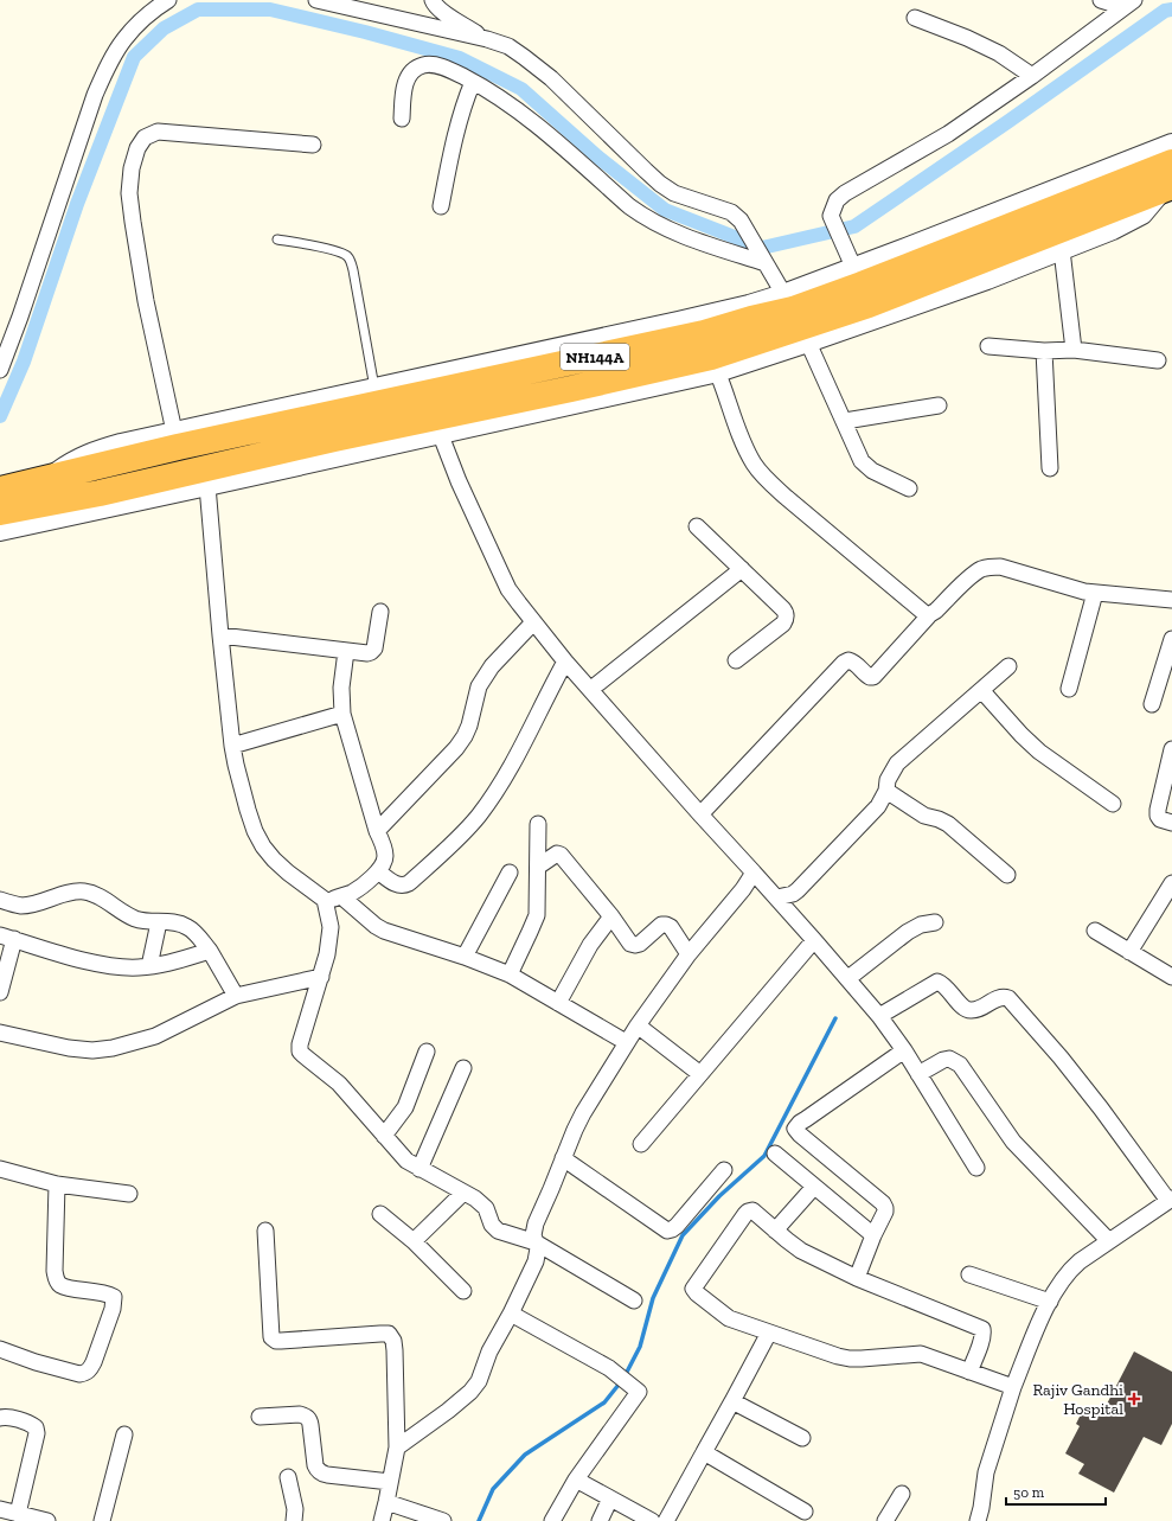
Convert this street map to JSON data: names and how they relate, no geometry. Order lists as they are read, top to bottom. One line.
{"streets":{"highway":["NH144A"]},"places":{"health":["Rajiv Gandhi Hospital"]},"scale_bar":"50 m"}
